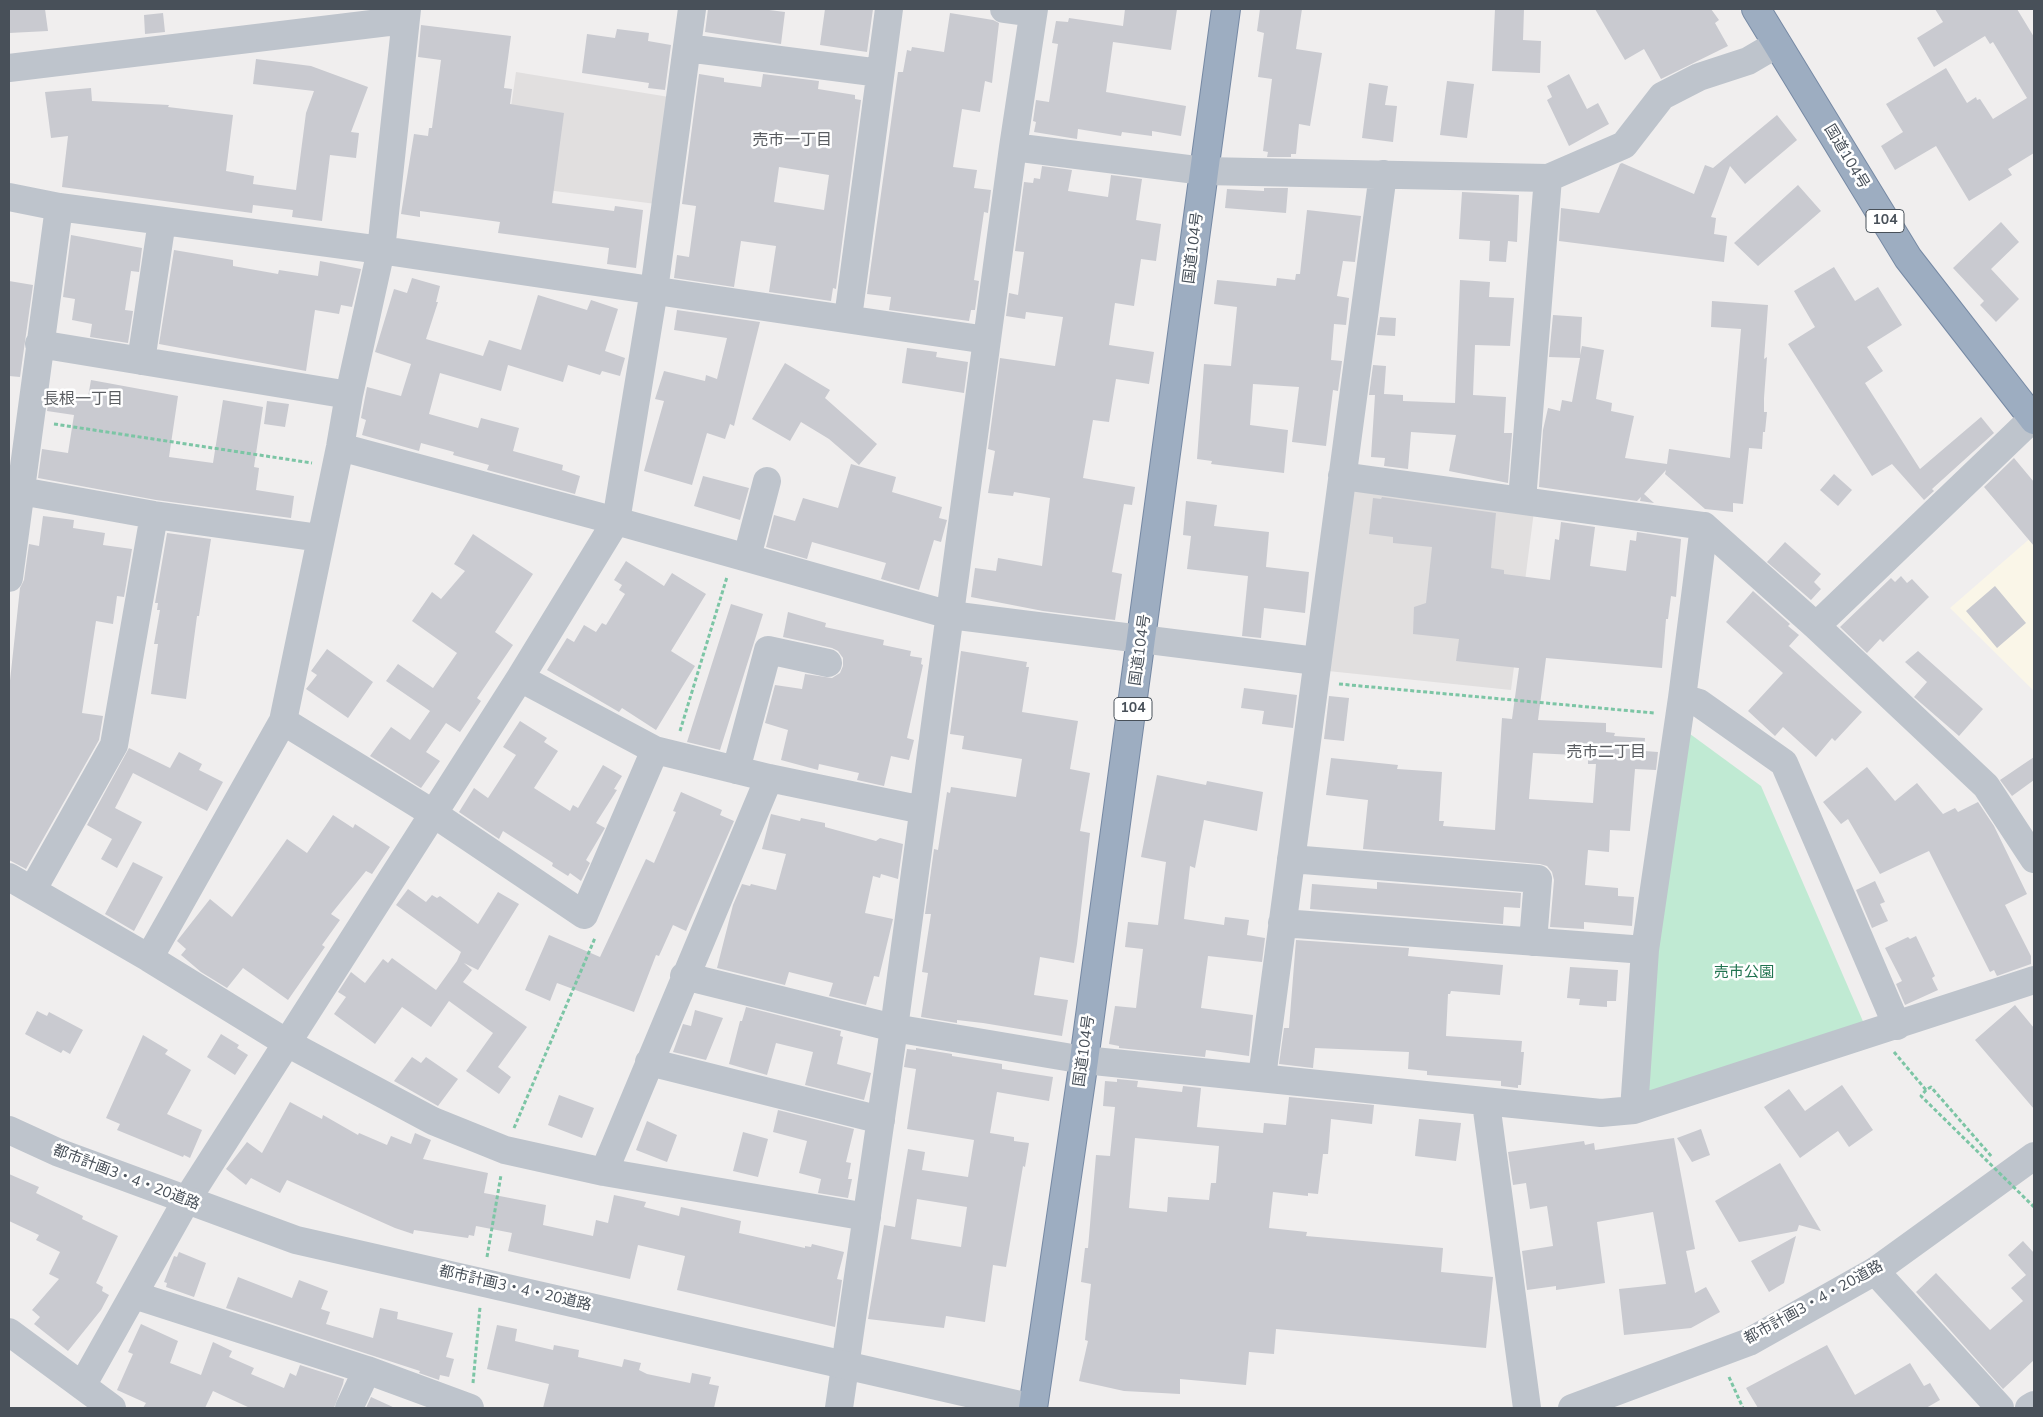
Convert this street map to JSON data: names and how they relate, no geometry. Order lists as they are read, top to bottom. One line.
{"streets":{"highway":["国道104号","104"],"street":["都市計画3・4・20道路"]},"crossings":[["国道104号","都市計画3・4・20道路"]],"districts":["売市一丁目","長根一丁目","売市二丁目"],"parks":["売市公園"]}
